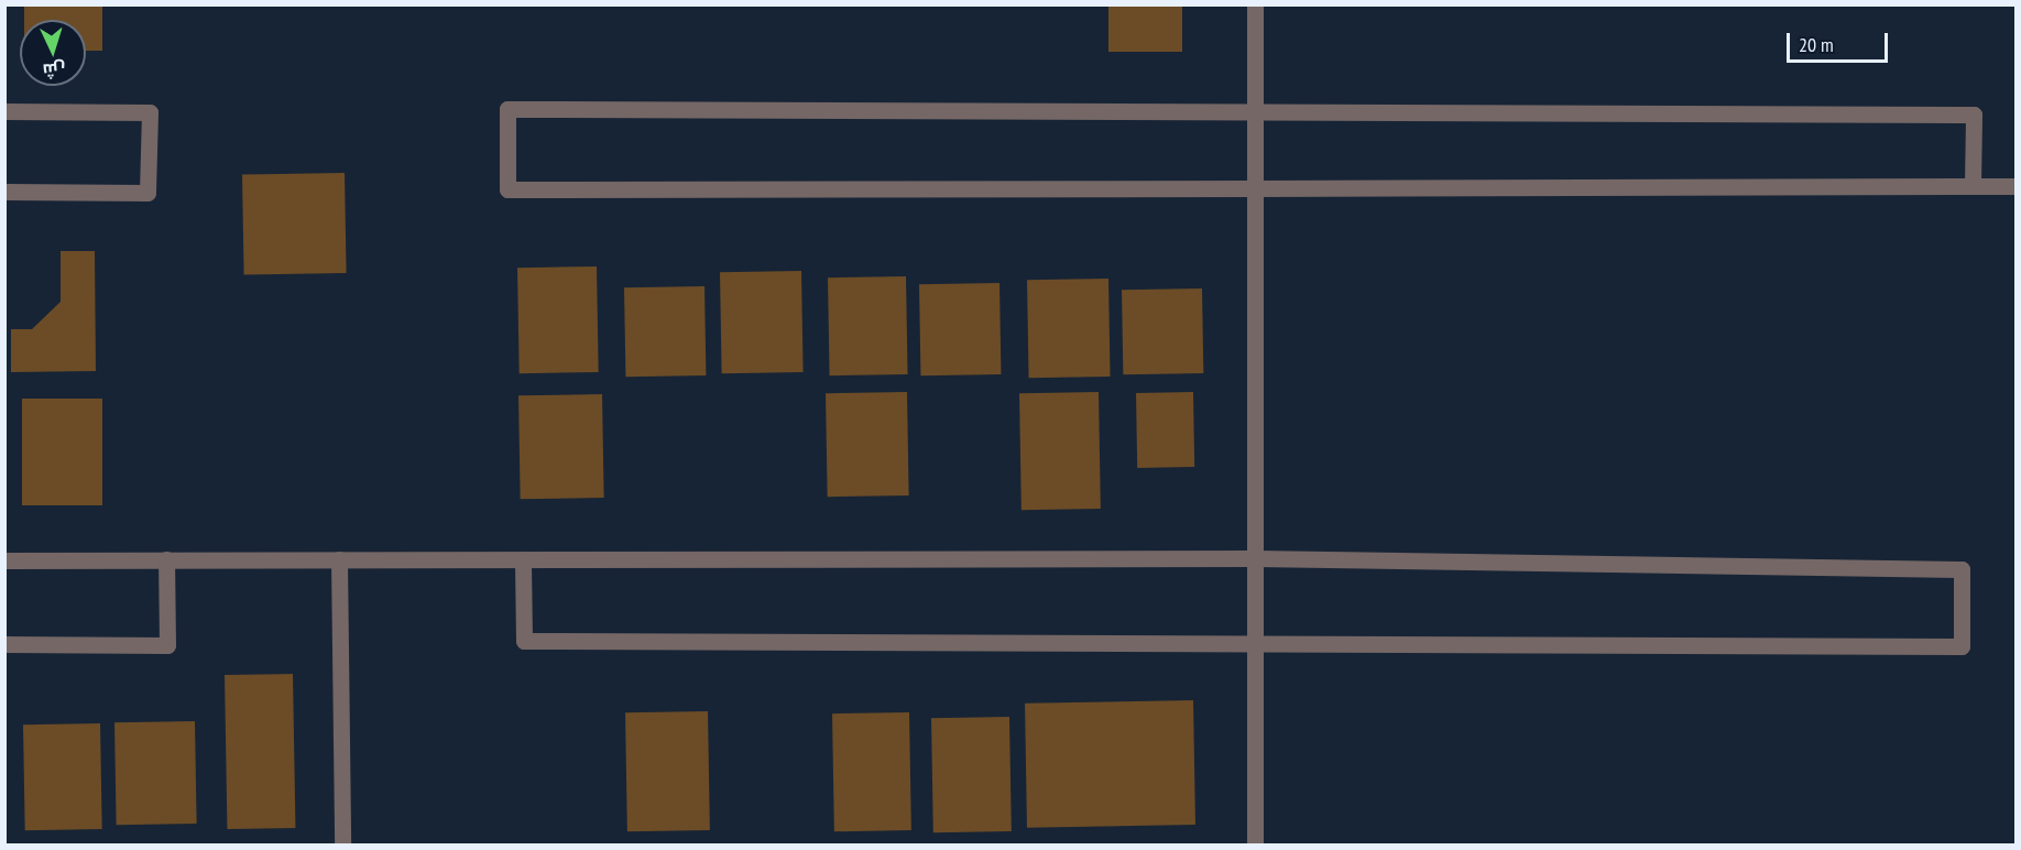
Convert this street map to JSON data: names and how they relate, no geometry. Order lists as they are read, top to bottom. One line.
{"scale_bar":"20 m","north":"bottom"}
